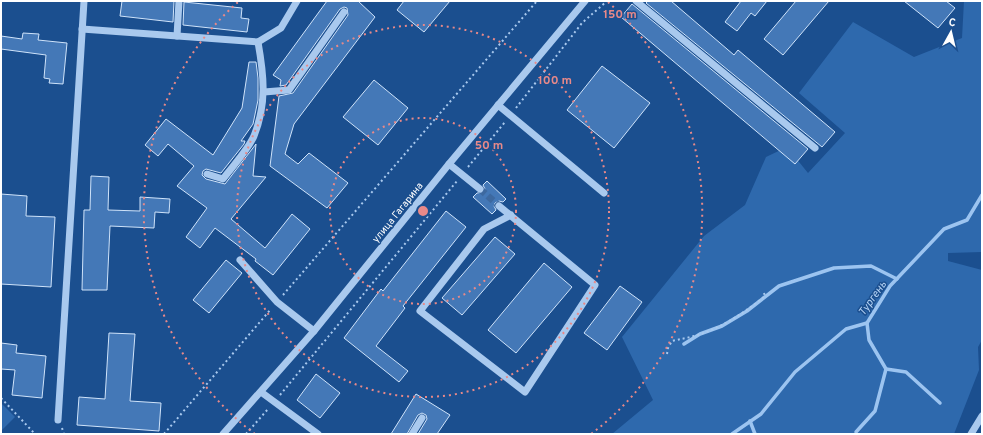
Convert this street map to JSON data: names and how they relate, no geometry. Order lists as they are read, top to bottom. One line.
{"streets":{"street":["улица Гагарина"]},"water":["Тургень"],"north":"top","rings":["150 m","100 m","50 m"]}
